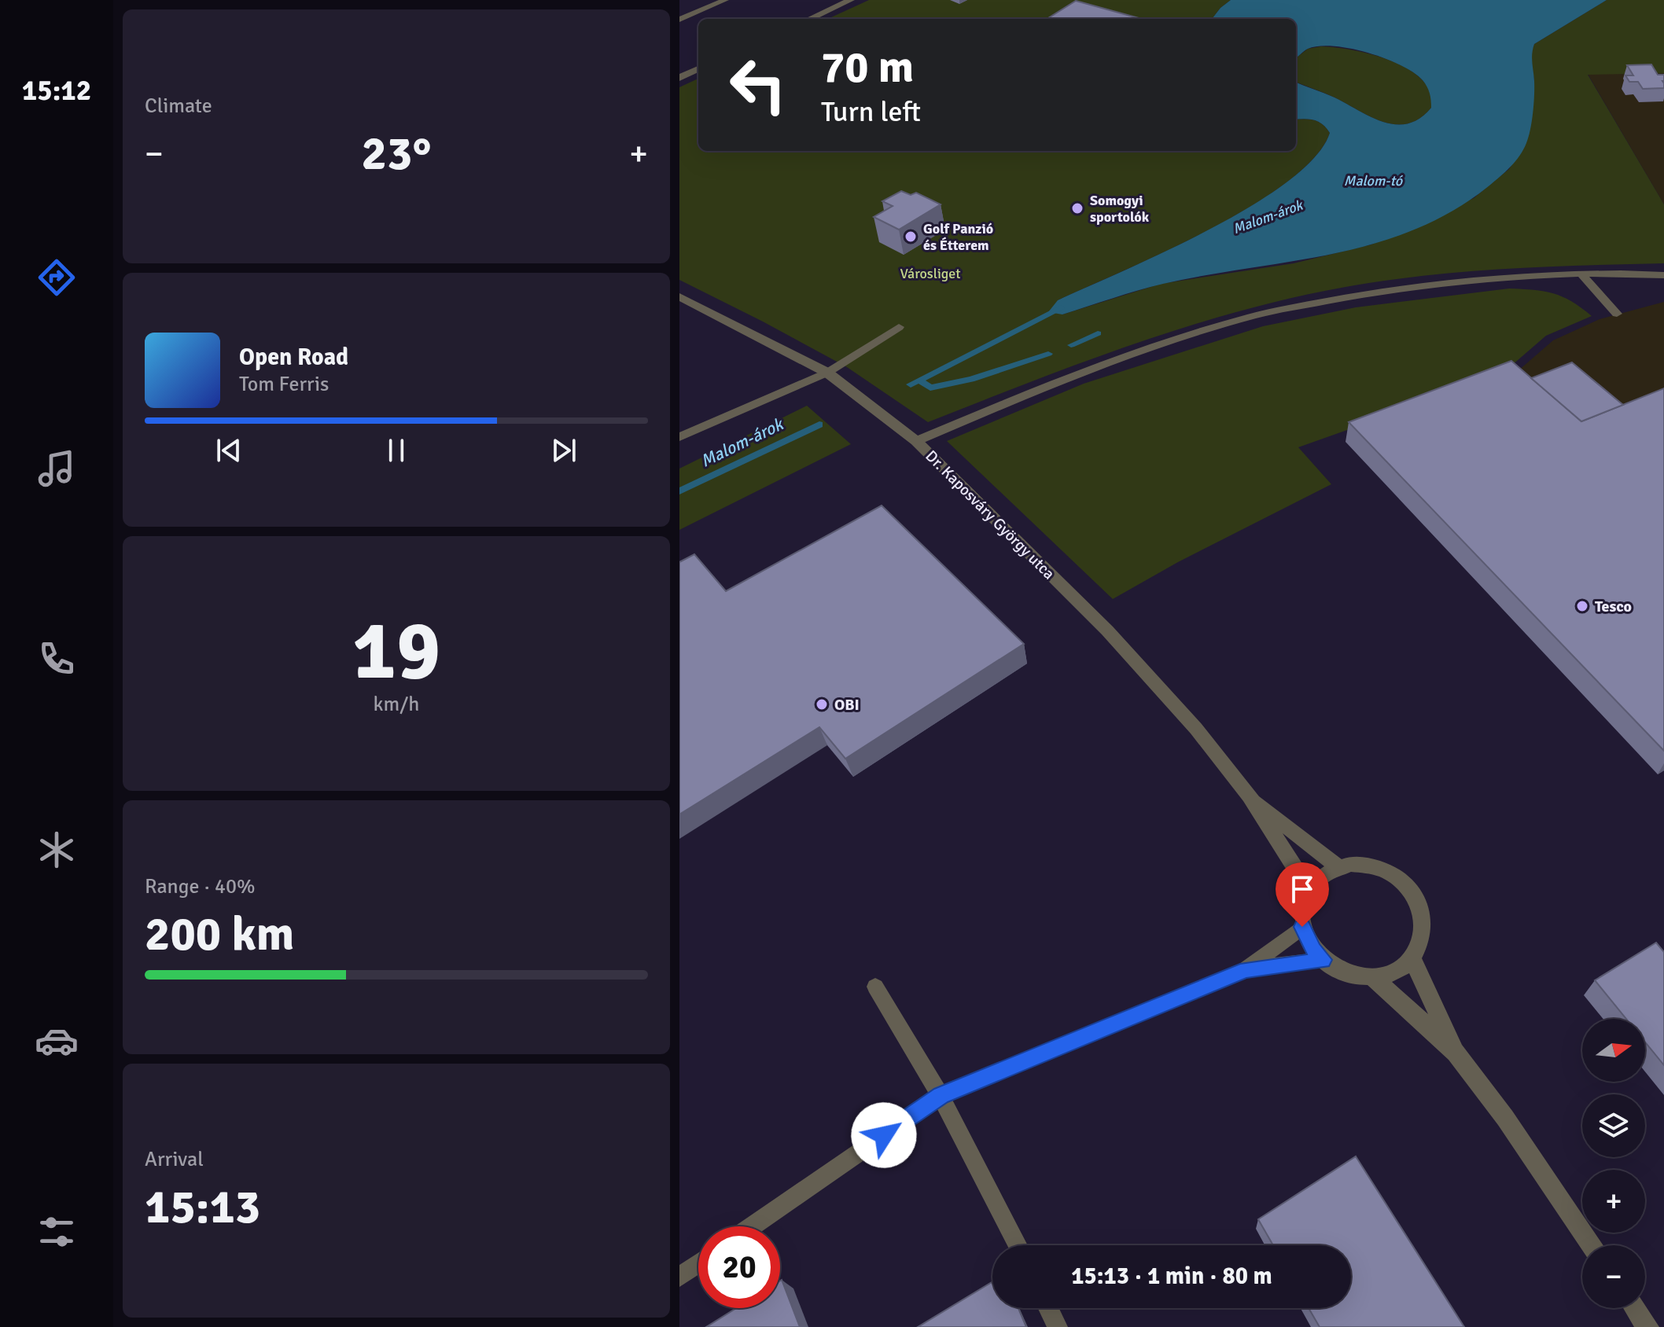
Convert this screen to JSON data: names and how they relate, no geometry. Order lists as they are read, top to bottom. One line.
{"streets":{"street":["Dr. Kaposváry György utca"]},"water":["Malom-tó","Malom-árok"],"parks":["Városliget"],"places":["Somogyi sportolók","Golf Panzió és Étterem","Tesco","OBI"],"north":"right","page":{"tabs":"15:12","tile":["Climate",["19","km/h"],["Range · 40%","200 km"],["Arrival","15:13"]],"turn":["70 m","Turn left"],"heat":["−","23°","+"],"song":["Open Road","Tom Ferris"],"map_buttons":["+","−"],"limit":"20","trip":"15:13 · 1 min · 80 m"}}
